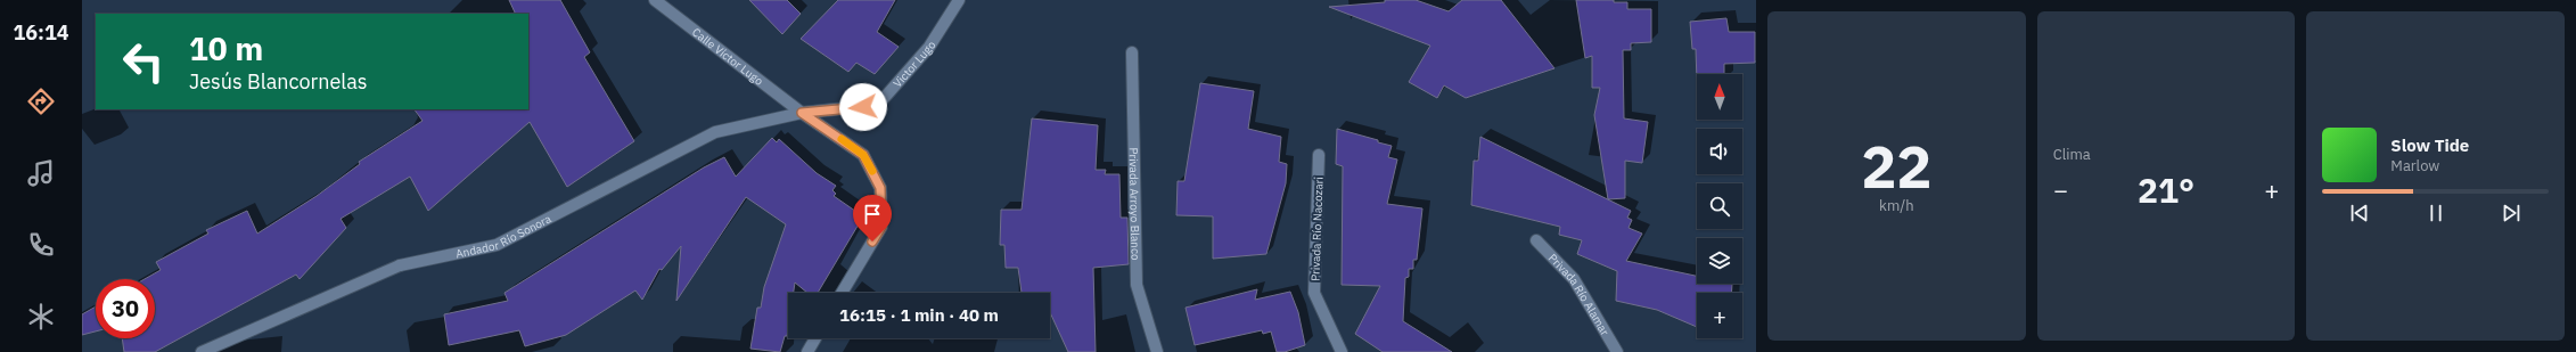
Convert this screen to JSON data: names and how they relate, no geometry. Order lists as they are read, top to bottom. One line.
{"streets":{"street":["Calle Víctor Lugo","Victor Lugo","Privada Arroyo Blanco","Privada Río Nacozari","Andador Río Sonora","Privada Río Alamar"]},"crossings":[["Calle Víctor Lugo","Victor Lugo"],["Calle Víctor Lugo","Andador Río Sonora"],["Victor Lugo","Andador Río Sonora"]],"north":"top","page":{"tabs":"16:14","tile":[["22","km/h"],"Clima"],"turn":["10 m","Jesús Blancornelas"],"map_buttons":"+","song":["Slow Tide","Marlow"],"heat":["−","21°","+"],"limit":"30","trip":"16:15 · 1 min · 40 m"}}
